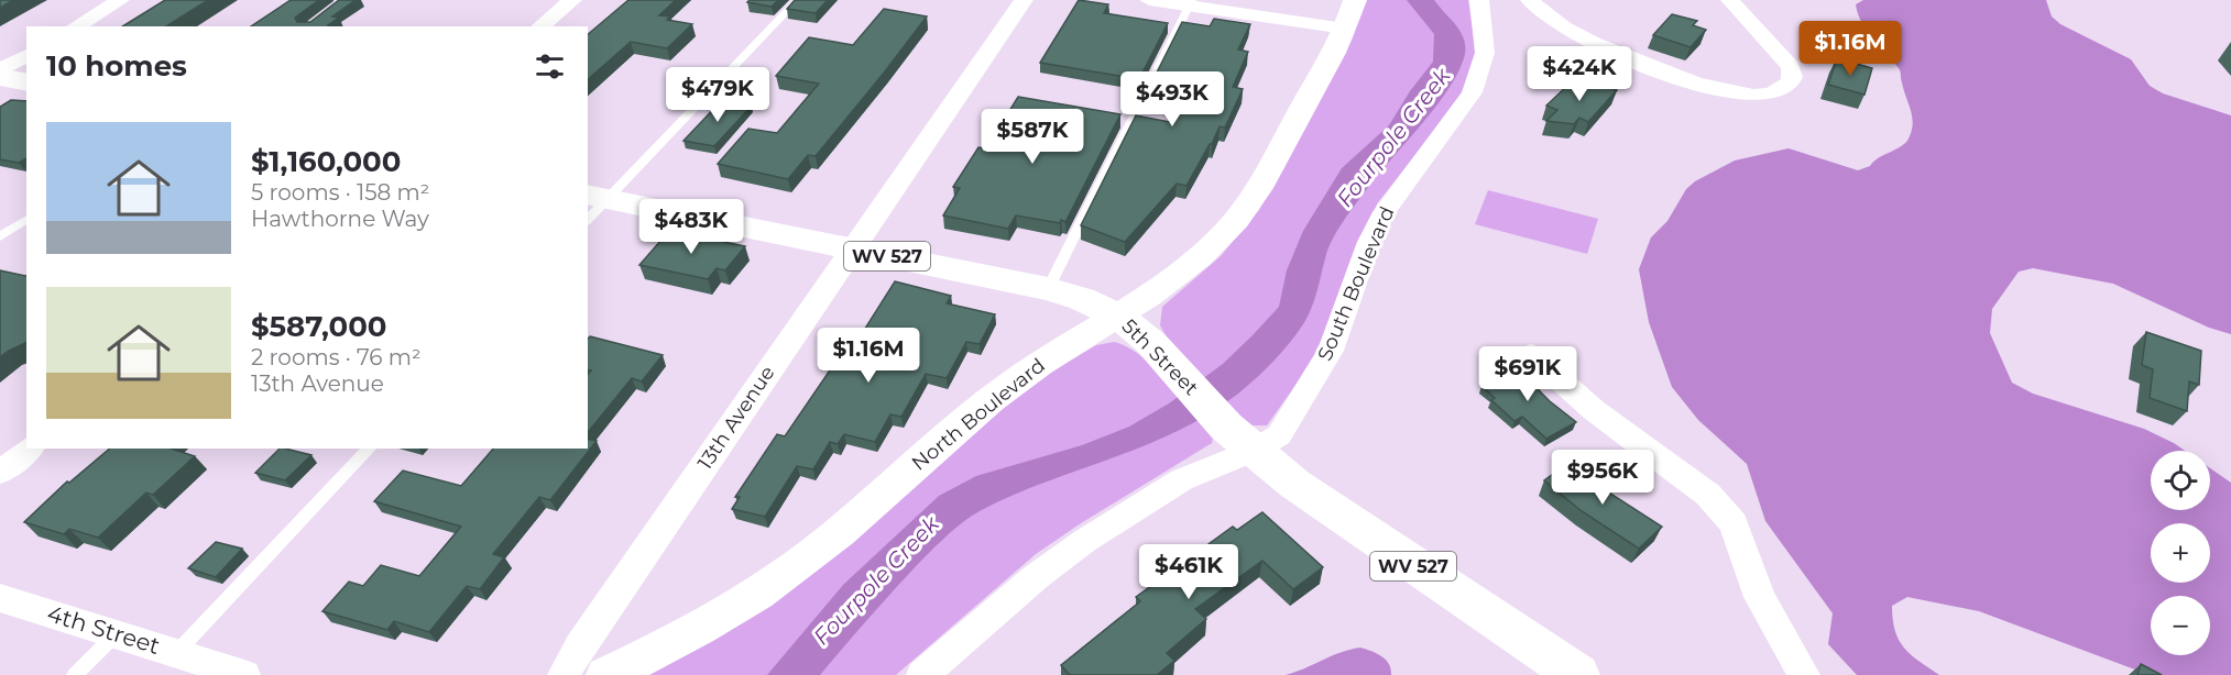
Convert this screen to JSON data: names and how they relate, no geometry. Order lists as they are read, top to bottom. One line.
{"streets":{"main road":["WV 527","5th Street"],"street":["South Boulevard","North Boulevard","13th Avenue","4th Street"]},"crossings":[["South Boulevard","5th Street"],["5th Street","North Boulevard"],["5th Street","13th Avenue"]],"water":["Fourpole Creek"],"page":{"price":["$1.16M","$424K","$479K","$493K","$587K","$483K","$1.16M","$691K","$956K","$461K"],"heading":"10 homes","list":[{"name":"$1,160,000","note":"5 rooms · 158 m² · Hawthorne Way"},{"name":"$587,000","note":"2 rooms · 76 m² · 13th Avenue"}],"map_buttons":["+","−"]}}
